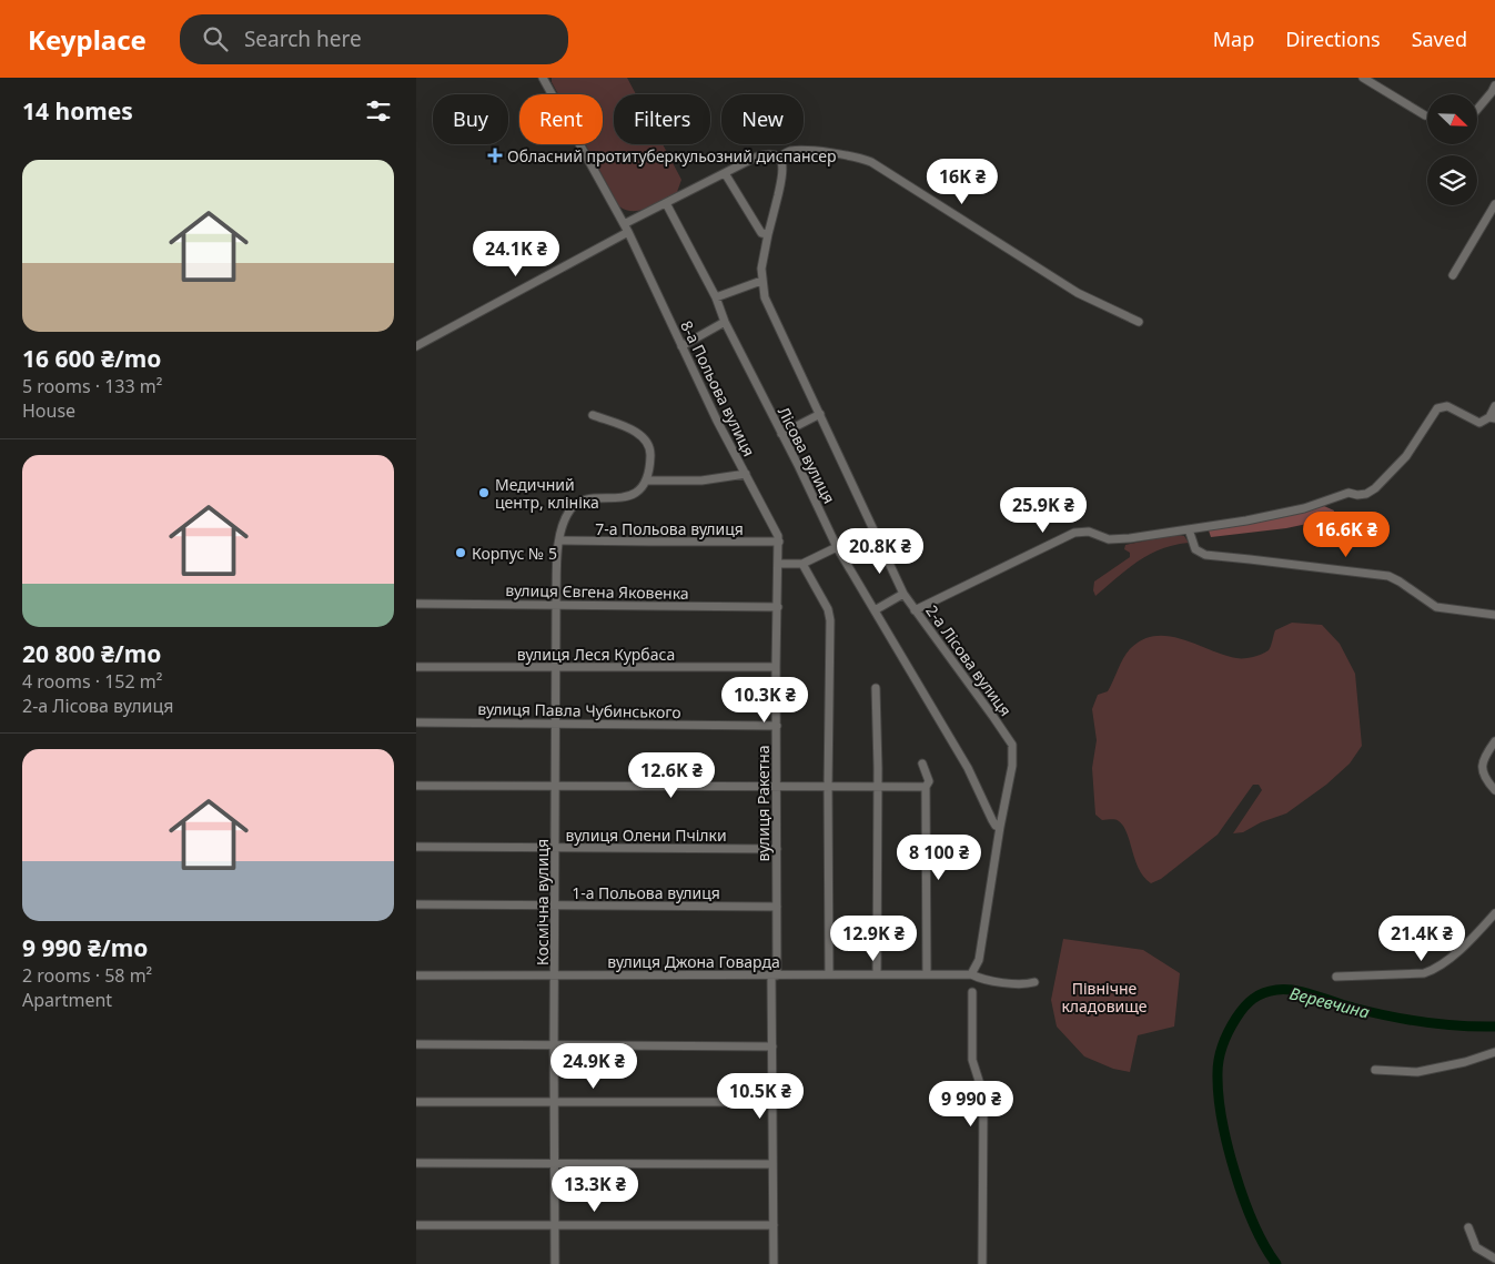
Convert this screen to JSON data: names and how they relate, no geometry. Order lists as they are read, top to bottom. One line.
{"streets":{"street":["8-а Польова вулиця","Лісова вулиця","7-а Польова вулиця","вулиця Євгена Яковенка","вулиця Леся Курбаса","2-а Лісова вулиця","вулиця Павла Чубинського","вулиця Ракетна","вулиця Олени Пчілки","1-а Польова вулиця","Космічна вулиця","вулиця Джона Говарда"]},"crossings":[["8-а Польова вулиця","вулиця Ракетна"],["8-а Польова вулиця","Космічна вулиця"],["Лісова вулиця","2-а Лісова вулиця"],["7-а Польова вулиця","вулиця Ракетна"],["7-а Польова вулиця","Космічна вулиця"],["вулиця Євгена Яковенка","вулиця Ракетна"],["вулиця Євгена Яковенка","Космічна вулиця"],["вулиця Леся Курбаса","вулиця Ракетна"],["вулиця Леся Курбаса","Космічна вулиця"],["2-а Лісова вулиця","вулиця Джона Говарда"],["вулиця Павла Чубинського","вулиця Ракетна"],["вулиця Павла Чубинського","Космічна вулиця"],["вулиця Ракетна","вулиця Олени Пчілки"],["вулиця Ракетна","1-а Польова вулиця"],["вулиця Ракетна","вулиця Джона Говарда"],["вулиця Олени Пчілки","Космічна вулиця"],["1-а Польова вулиця","Космічна вулиця"],["Космічна вулиця","вулиця Джона Говарда"]],"water":["Веревчина"],"parks":["Північне кладовище"],"places":{"health":["Обласний протитуберкульозний диспансер"],"other":["Медичний центр, клініка","Корпус № 5"]},"north":"bottom right","page":{"header":"Keyplace","search":"Search here","nav":["Map","Directions","Saved"],"heading":"14 homes","chip":["Buy","Rent","Filters","New"],"list":[{"name":"16 600 ₴/mo","note":"5 rooms · 133 m² · House"},{"name":"20 800 ₴/mo","note":"4 rooms · 152 m² · 2-а Лісова вулиця"},{"name":"9 990 ₴/mo","note":"2 rooms · 58 m² · Apartment"}],"price":["16K ₴","24.1K ₴","25.9K ₴","16.6K ₴","20.8K ₴","10.3K ₴","12.6K ₴","8 100 ₴","12.9K ₴","21.4K ₴","24.9K ₴","10.5K ₴","9 990 ₴","13.3K ₴"]}}
